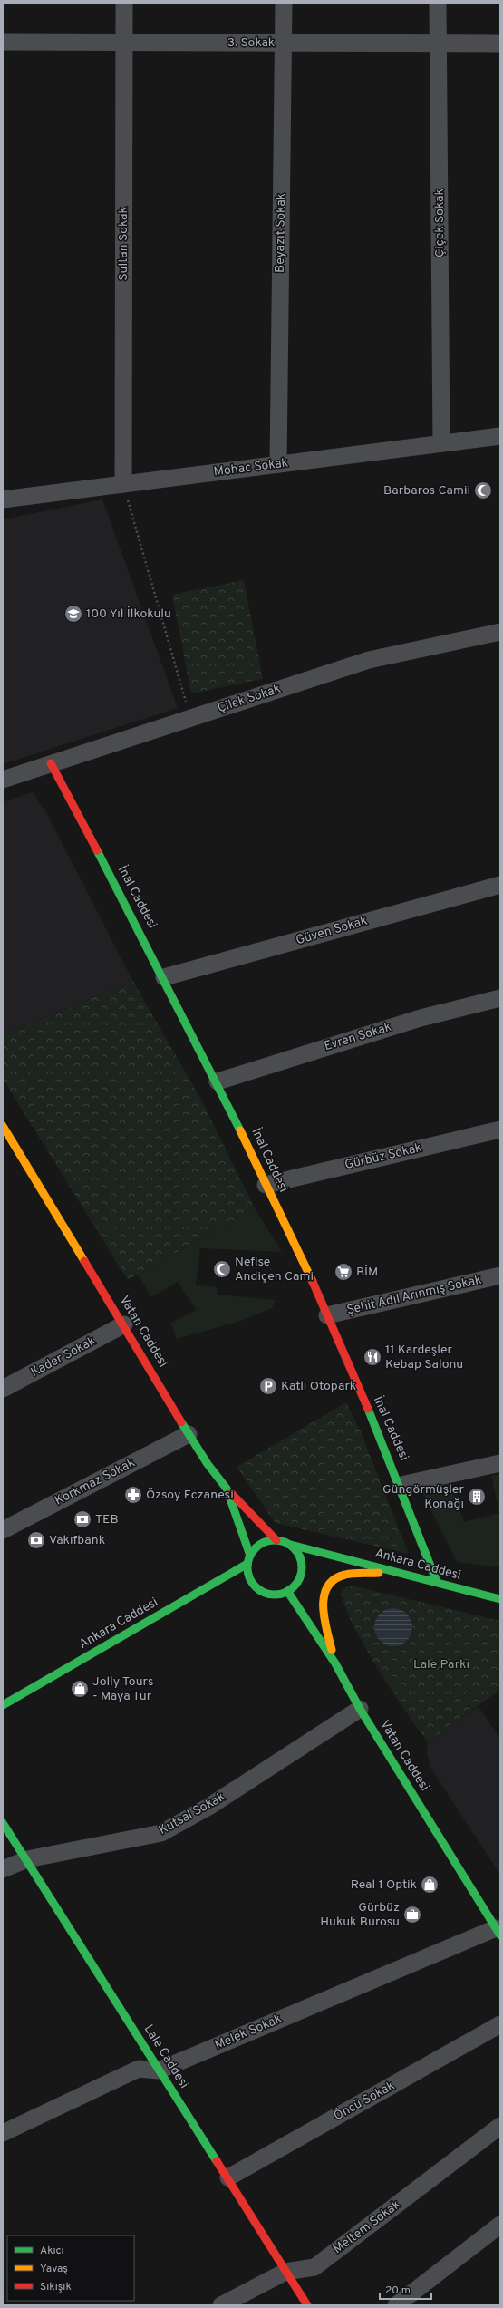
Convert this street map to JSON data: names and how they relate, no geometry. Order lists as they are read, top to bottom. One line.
{"streets":{"main road":["İnal Caddesi","Vatan Caddesi","Ankara Caddesi","Lale Caddesi"],"street":["3. Sokak","Çiçek Sokak","Beyazıt Sokak","Sultan Sokak","Mohac Sokak","Çilek Sokak","Güven Sokak","Evren Sokak","Gürbüz Sokak","Şehit Adil Arınmış Sokak","Kader Sokak","Korkmaz Sokak","Kutsal Sokak","Melek Sokak","Öncü Sokak","Meltem Sokak"]},"crossings":[["3. Sokak","Çiçek Sokak"],["3. Sokak","Beyazıt Sokak"],["3. Sokak","Sultan Sokak"],["Çiçek Sokak","Mohac Sokak"],["Beyazıt Sokak","Mohac Sokak"],["Sultan Sokak","Mohac Sokak"],["Çilek Sokak","İnal Caddesi"],["İnal Caddesi","Güven Sokak"],["İnal Caddesi","Evren Sokak"],["İnal Caddesi","Gürbüz Sokak"],["İnal Caddesi","Şehit Adil Arınmış Sokak"],["İnal Caddesi","Ankara Caddesi"],["Vatan Caddesi","Kader Sokak"],["Vatan Caddesi","Korkmaz Sokak"],["Vatan Caddesi","Ankara Caddesi"],["Vatan Caddesi","Kutsal Sokak"],["Vatan Caddesi","Melek Sokak"],["Kutsal Sokak","Lale Caddesi"],["Melek Sokak","Lale Caddesi"],["Lale Caddesi","Öncü Sokak"],["Lale Caddesi","Meltem Sokak"]],"parks":["Lale Parkı"],"places":{"mosque":["Barbaros Camii","Nefise Andiçen Cami"],"school or university":["100 Yıl İlkokulu"],"supermarket":["BİM"],"restaurant":["11 Kardeşler Kebap Salonu"],"parking":["Katlı Otopark"],"pharmacy":["Özsoy Eczanesi"],"building":["Güngörmüşler Konağı"],"bank":["TEB","Vakıfbank"],"shop":["Jolly Tours - Maya Tur","Real 1 Optik"],"office":["Gürbüz Hukuk Burosu"]},"legend":["Akıcı","Yavaş","Sıkışık"],"scale_bar":"20 m"}
